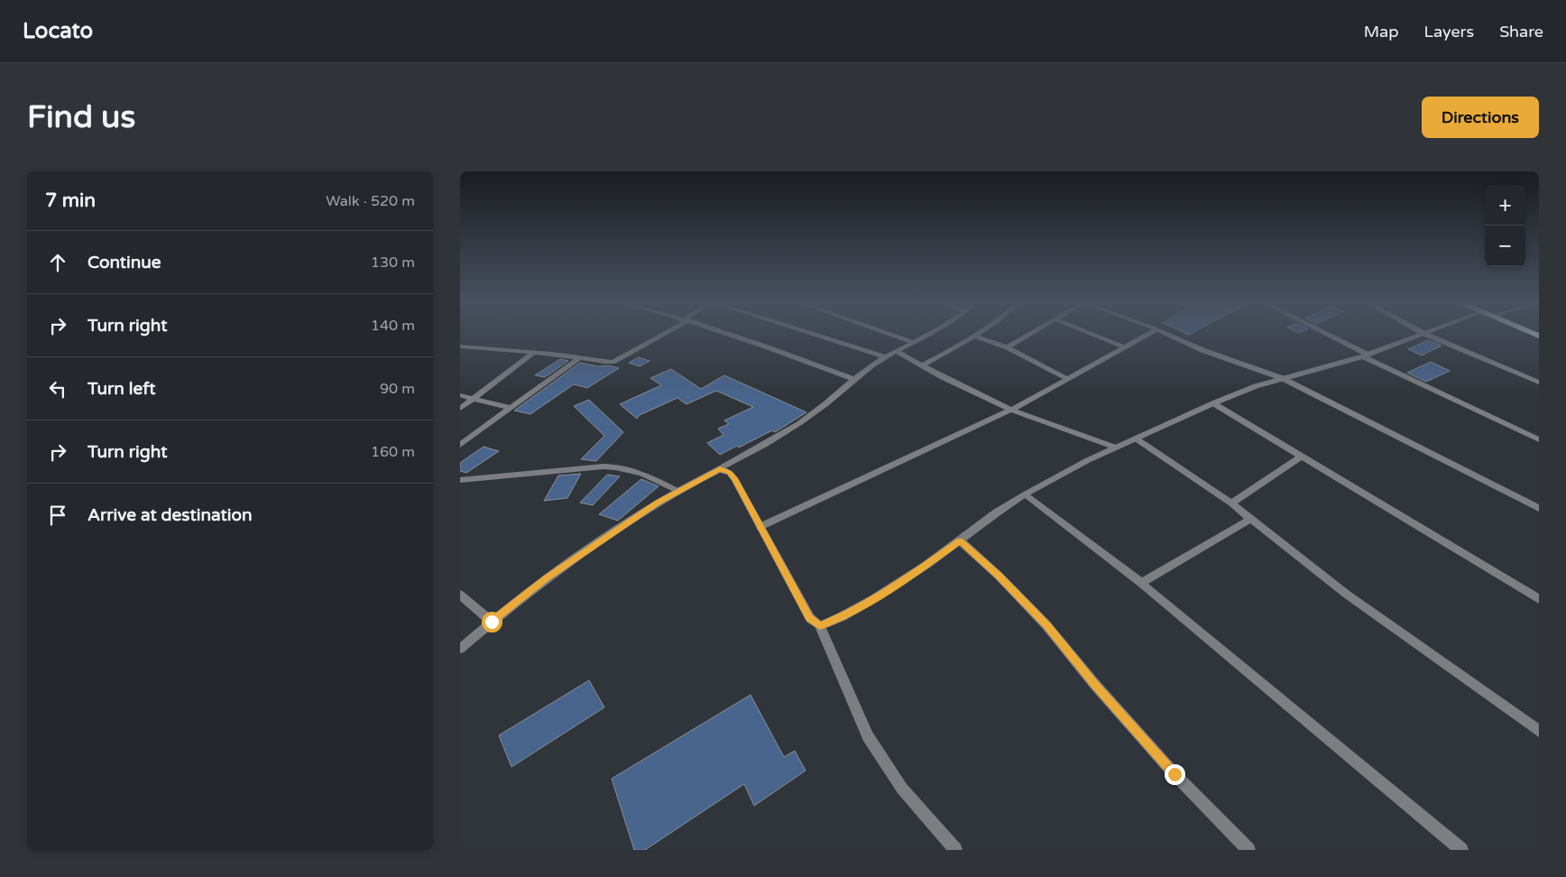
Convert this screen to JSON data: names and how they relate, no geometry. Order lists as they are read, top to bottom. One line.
{"page":{"header":"Locato","nav":["Map","Layers","Share"],"buttons":"Directions","title":"Find us","heading":["7 min","Walk · 520 m"],"map_buttons":["+","−"],"list":[["Continue","130 m"],["Turn right","140 m"],["Turn left","90 m"],["Turn right","160 m"],"Arrive at destination"]}}
